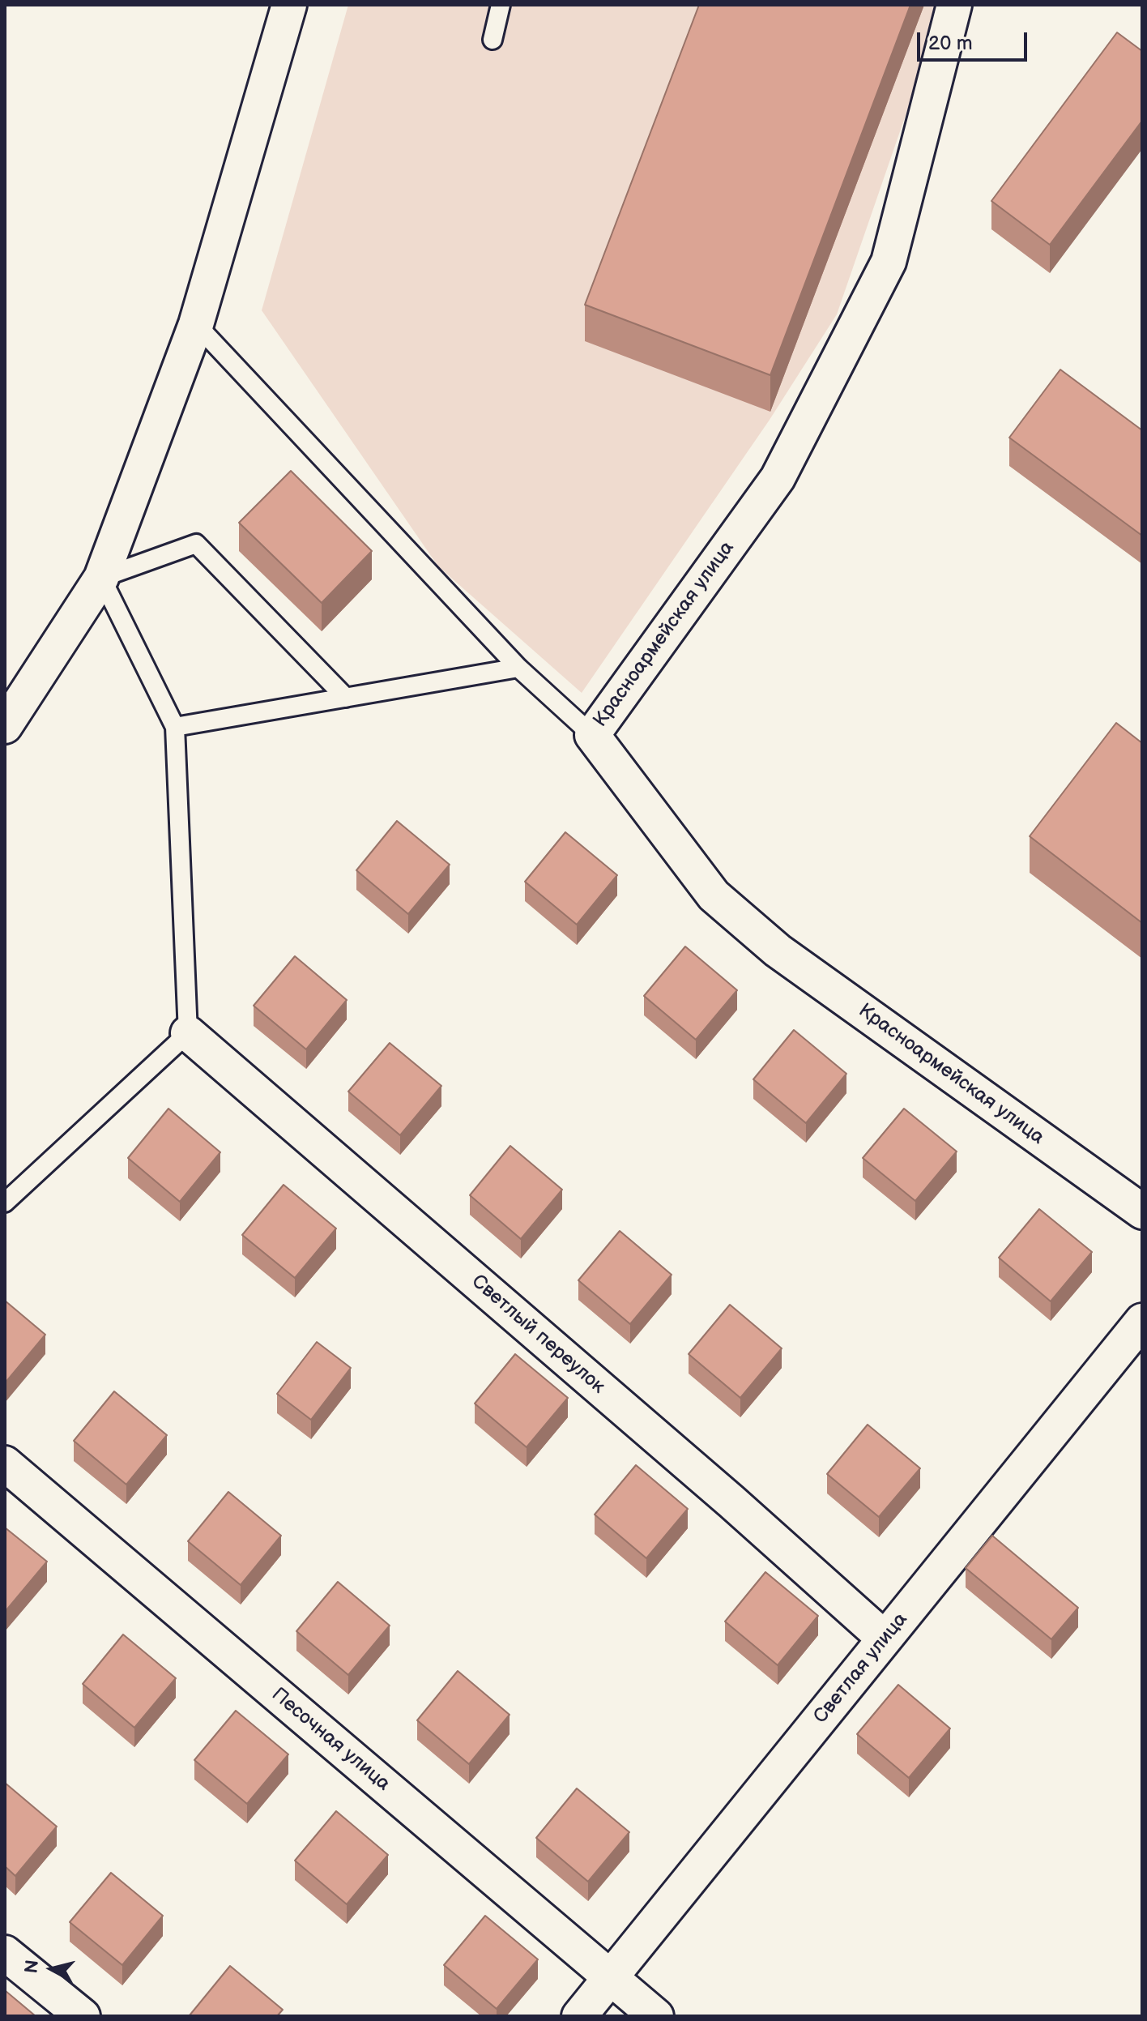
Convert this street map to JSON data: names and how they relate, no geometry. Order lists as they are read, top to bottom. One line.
{"streets":{"street":["Красноармейская улица","Светлый переулок","Светлая улица","Песочная улица"]},"crossings":[["Светлый переулок","Светлая улица"],["Светлая улица","Песочная улица"]],"scale_bar":"20 m","north":"left"}
